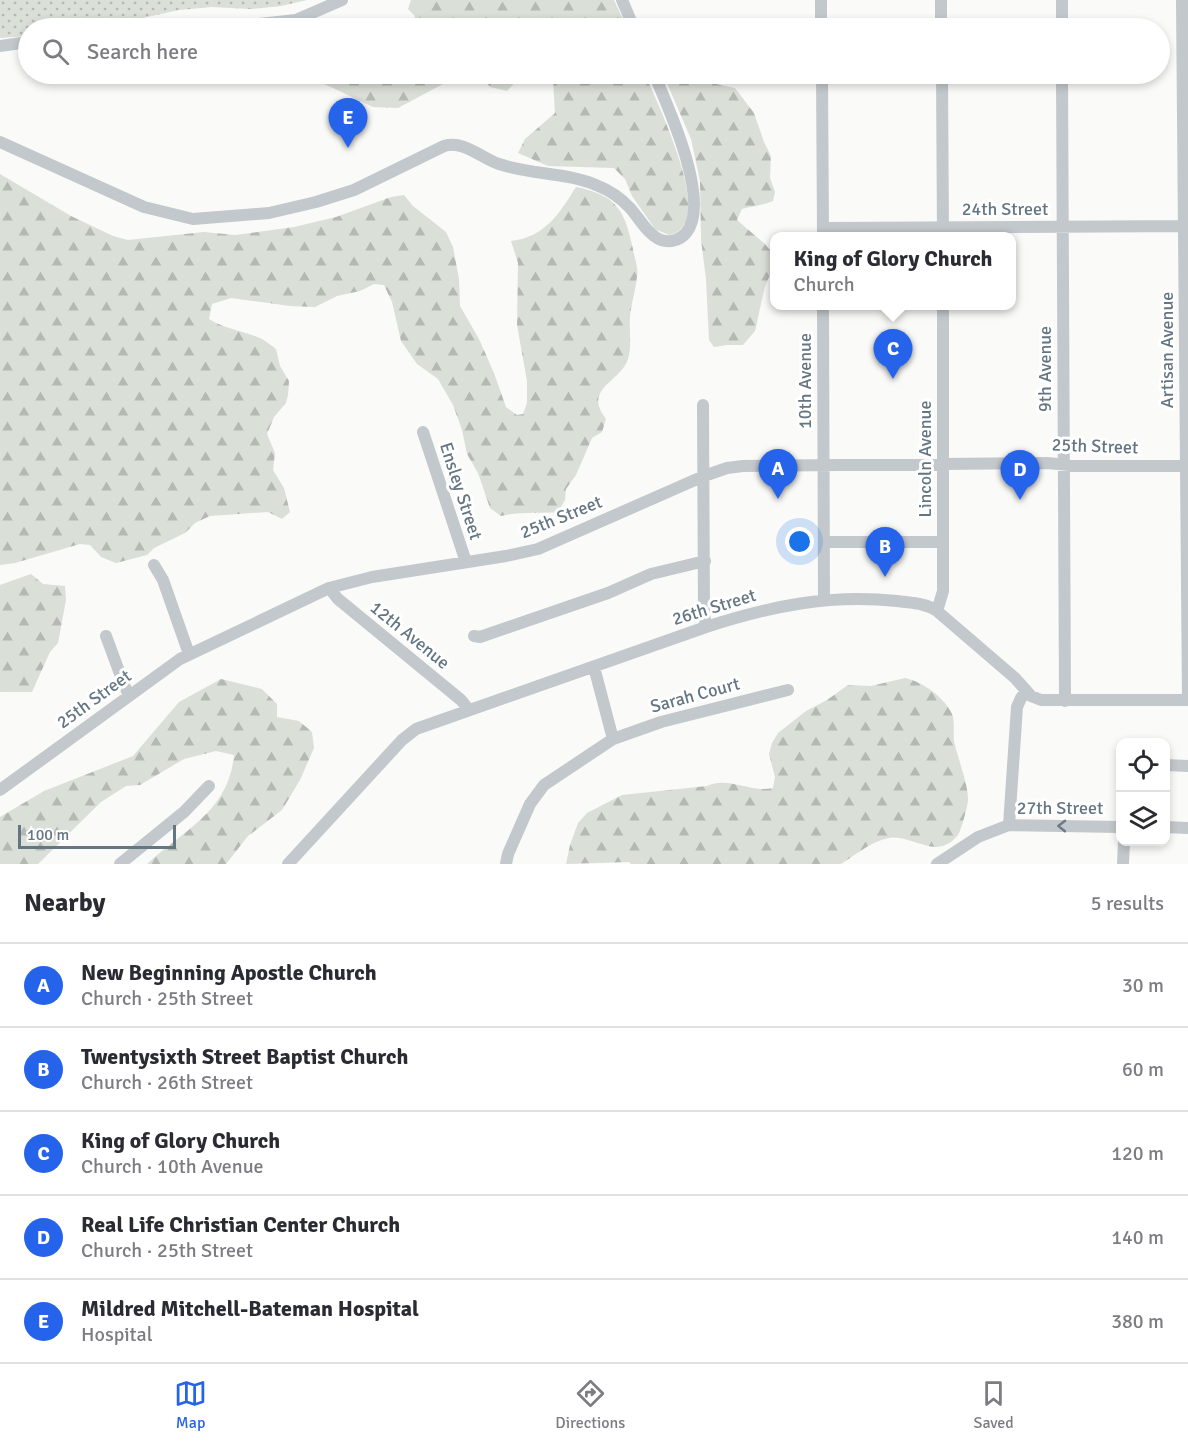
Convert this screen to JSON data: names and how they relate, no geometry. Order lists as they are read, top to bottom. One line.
{"streets":{"street":["24th Street","Artisan Avenue","9th Avenue","10th Avenue","25th Street","Lincoln Avenue","Ensley Street","26th Street","12th Avenue","Sarah Court","27th Street"]},"crossings":[["24th Street","Artisan Avenue"],["24th Street","9th Avenue"],["Artisan Avenue","25th Street"],["Artisan Avenue","26th Street"],["9th Avenue","25th Street"],["9th Avenue","26th Street"],["10th Avenue","25th Street"],["10th Avenue","26th Street"],["25th Street","Lincoln Avenue"],["25th Street","Ensley Street"],["25th Street","12th Avenue"],["Lincoln Avenue","26th Street"],["26th Street","12th Avenue"]],"one_way":["27th Street"],"scale_bar":"100 m","page":{"search":"Search here","pins":["E","C","A","D","B"],"popup":["King of Glory Church","Church"],"scale":"100 m","heading":["Nearby","5 results"],"list":[{"mark":"A","name":"New Beginning Apostle Church","note":"Church · 25th Street","value":"30 m"},{"mark":"B","name":"Twentysixth Street Baptist Church","note":"Church · 26th Street","value":"60 m"},{"mark":"C","name":"King of Glory Church","note":"Church · 10th Avenue","value":"120 m"},{"mark":"D","name":"Real Life Christian Center Church","note":"Church · 25th Street","value":"140 m"},{"mark":"E","name":"Mildred Mitchell-Bateman Hospital","note":"Hospital","value":"380 m"}],"nav":["Map","Directions","Saved"]}}
